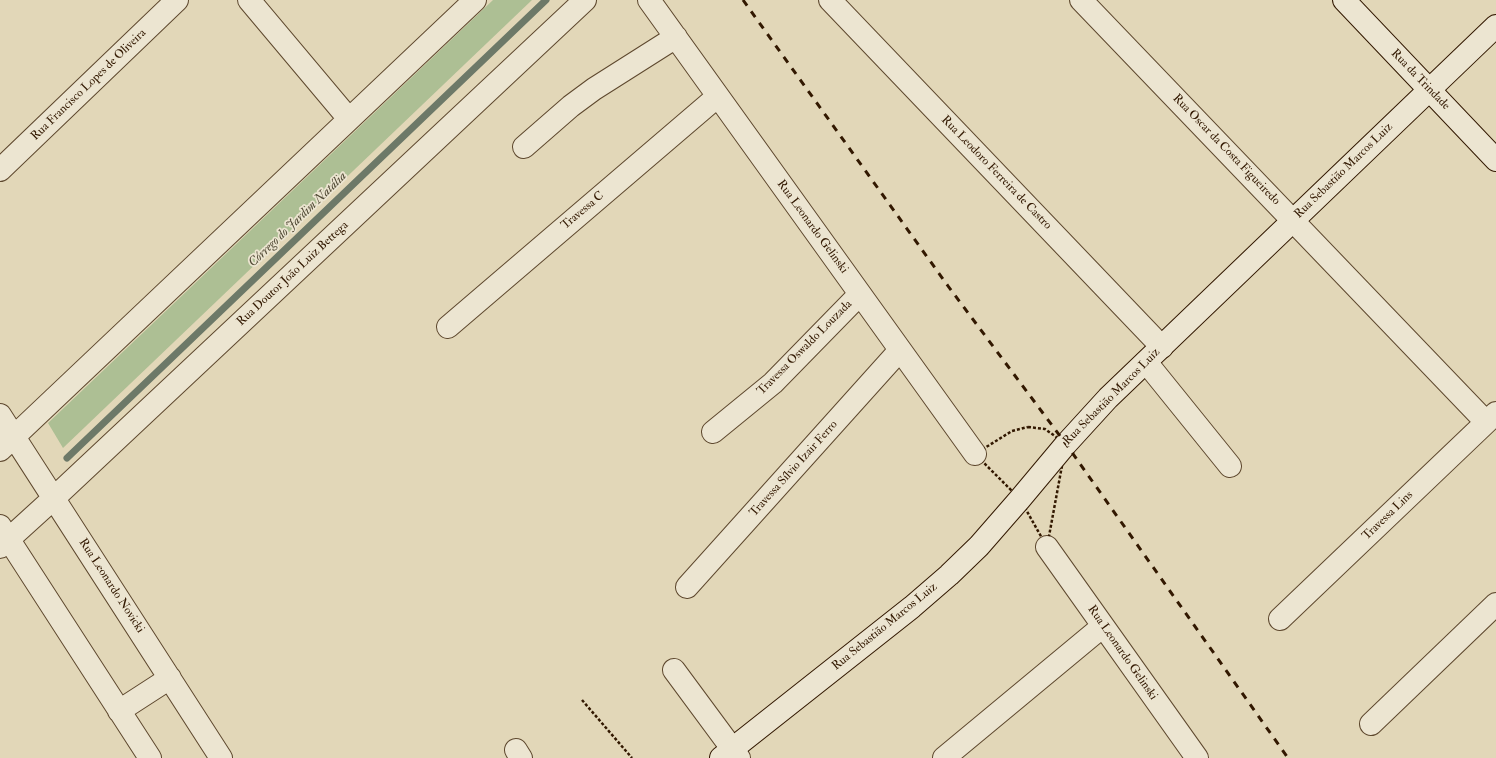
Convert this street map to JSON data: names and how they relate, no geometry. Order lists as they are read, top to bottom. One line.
{"streets":{"street":["Rua da Trindade","Rua Francisco Lopes de Oliveira","Rua Oscar da Costa Figueiredo","Rua Sebastião Marcos Luiz","Rua Leodoro Ferreira de Castro","Travessa C","Rua Leonardo Gelinski","Rua Doutor João Luiz Bettega","Travessa Oswaldo Louzada","Travessa Sílvio Izair Ferro","Travessa Lins","Rua Leonardo Novicki"]},"crossings":[["Rua da Trindade","Rua Sebastião Marcos Luiz"],["Rua Oscar da Costa Figueiredo","Rua Sebastião Marcos Luiz"],["Rua Oscar da Costa Figueiredo","Travessa Lins"],["Rua Sebastião Marcos Luiz","Rua Leodoro Ferreira de Castro"],["Travessa C","Rua Leonardo Gelinski"],["Rua Leonardo Gelinski","Travessa Oswaldo Louzada"],["Rua Leonardo Gelinski","Travessa Sílvio Izair Ferro"],["Rua Doutor João Luiz Bettega","Rua Leonardo Novicki"]],"water":["Córrego do Jardim Natália"]}
